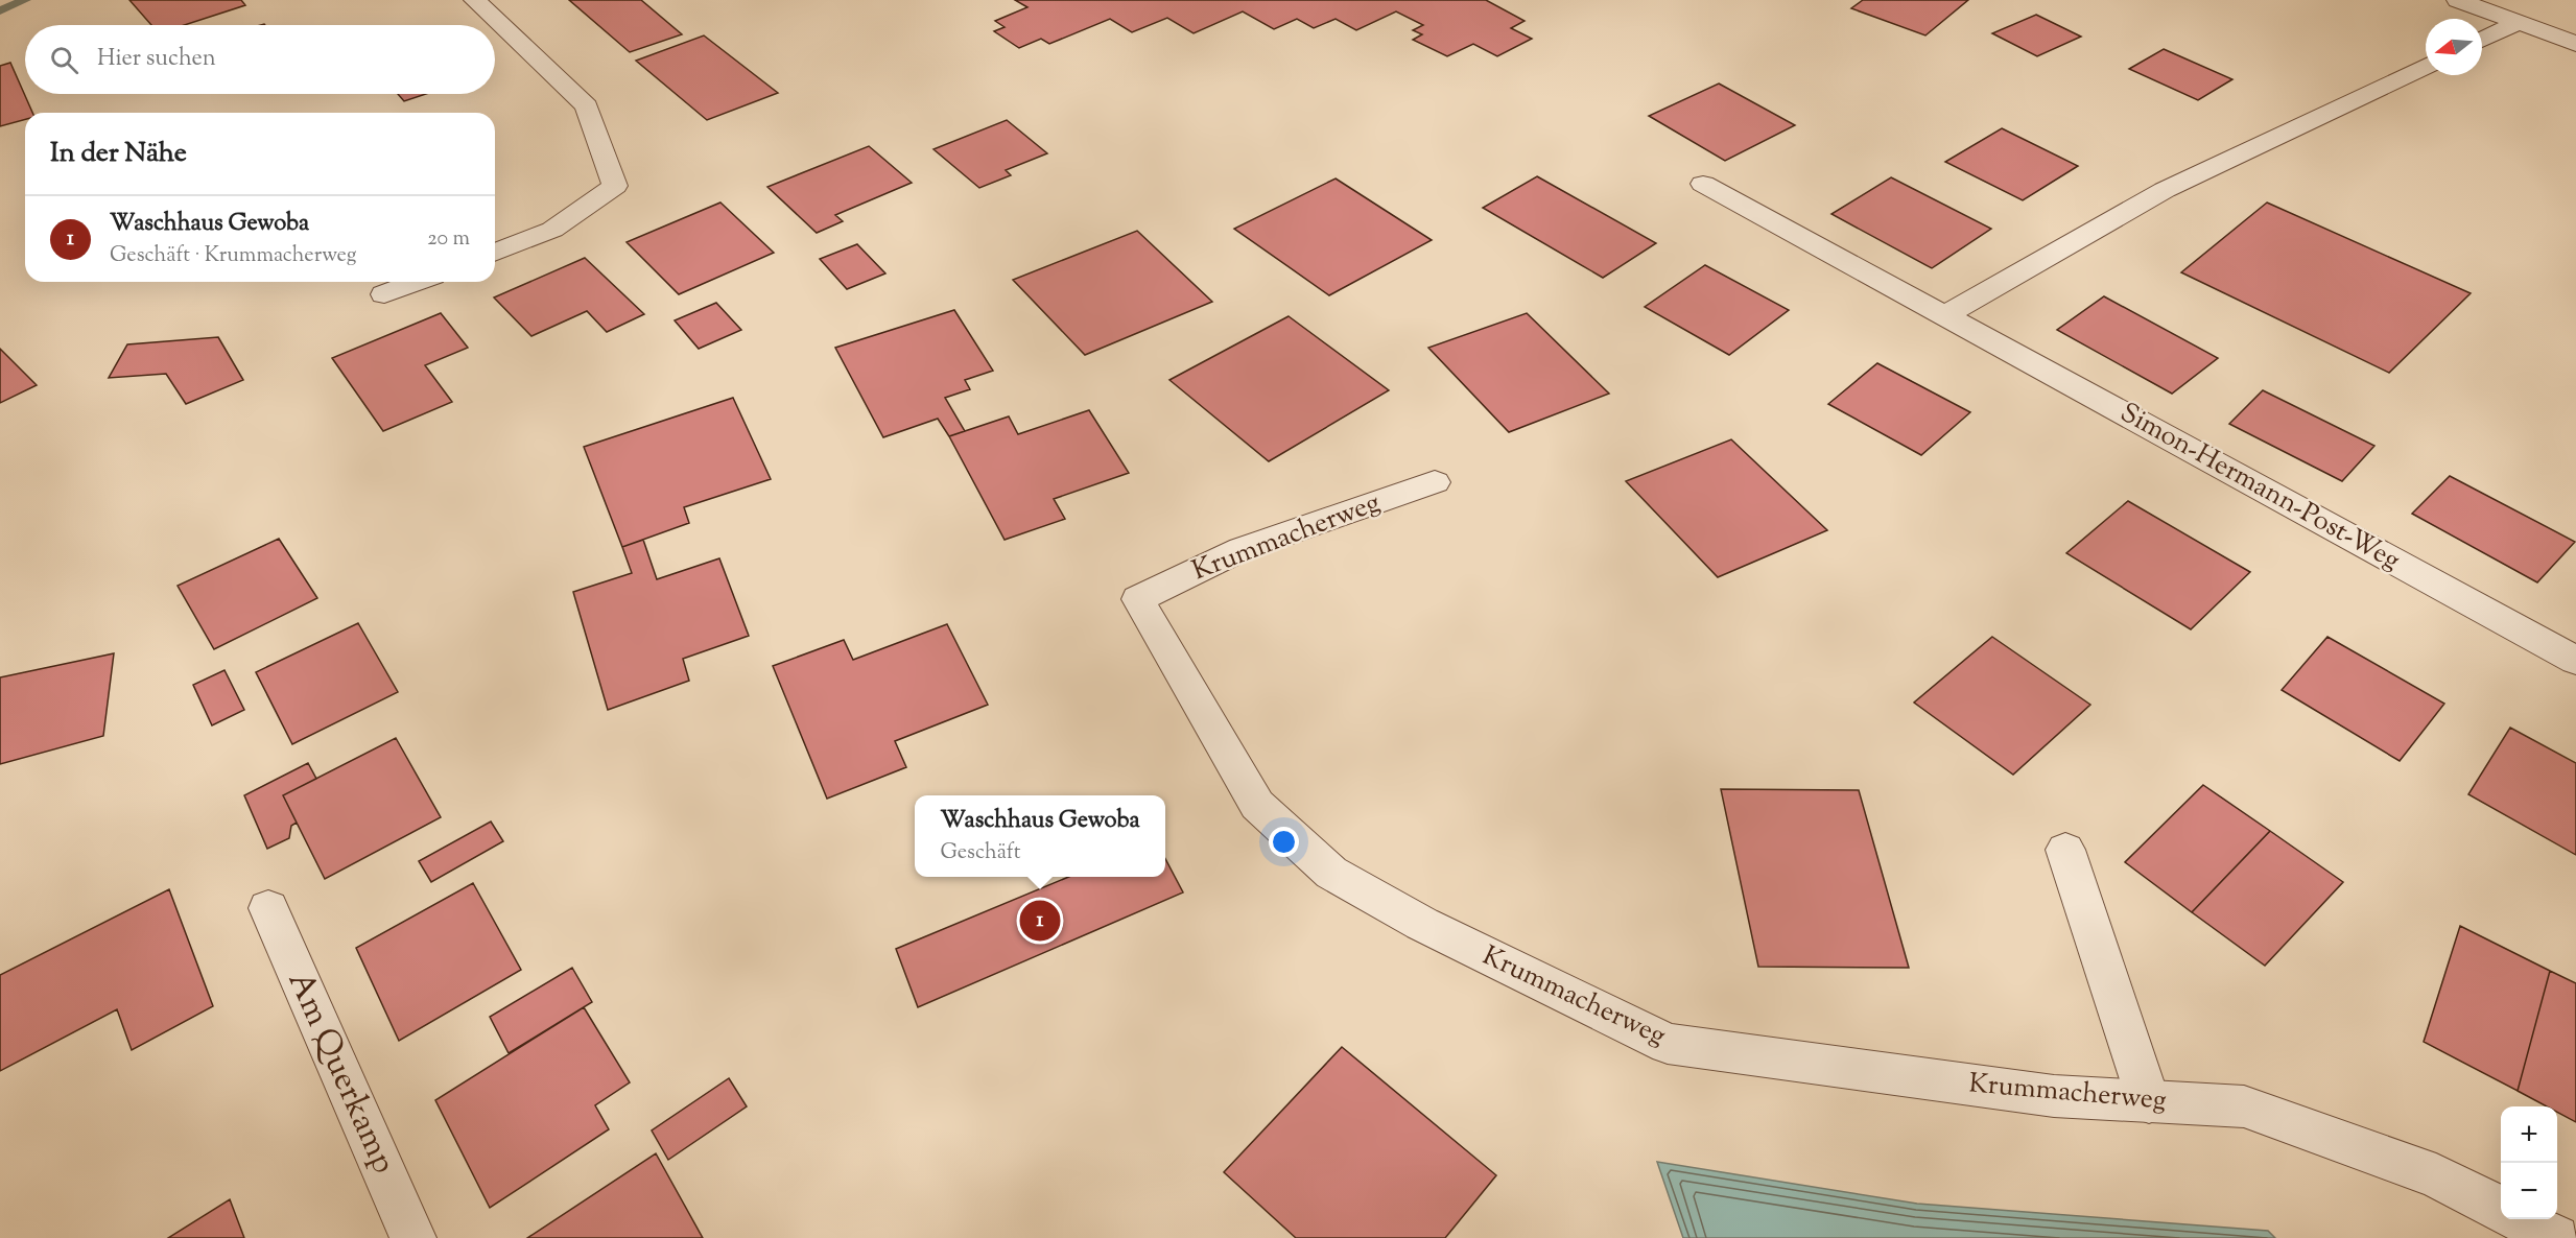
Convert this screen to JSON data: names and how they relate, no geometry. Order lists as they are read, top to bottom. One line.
{"streets":{"street":["Simon-Hermann-Post-Weg","Krummacherweg","Am Querkamp"]},"north":"left","page":{"search":"Hier suchen","heading":"In der Nähe","list":[{"mark":"1","name":"Waschhaus Gewoba","note":"Geschäft · Krummacherweg","value":"20 m"}],"popup":["Waschhaus Gewoba","Geschäft"],"pins":"1","map_buttons":["+","−"]}}
